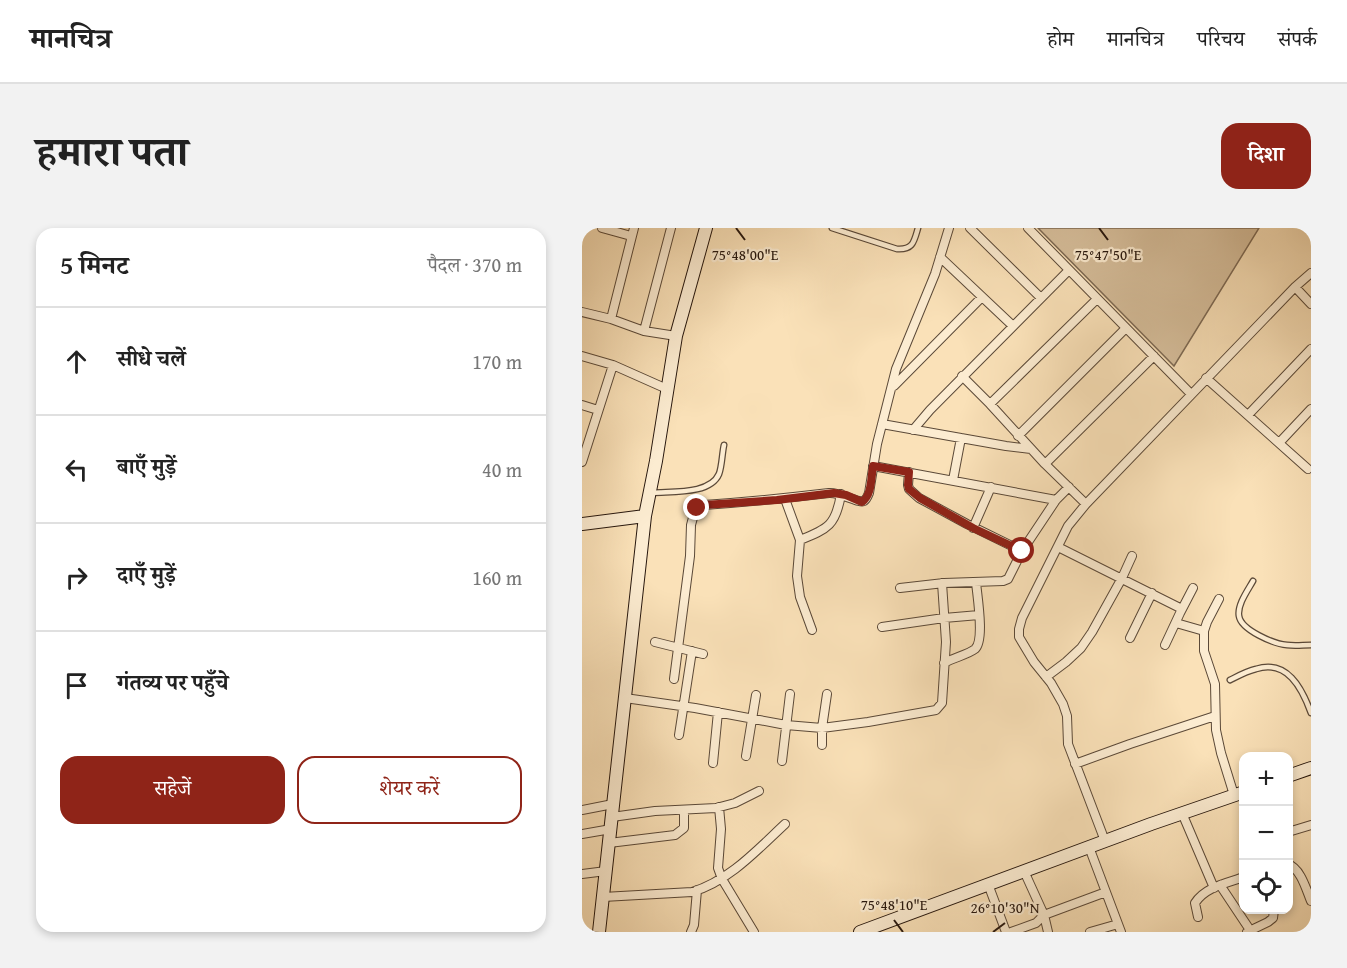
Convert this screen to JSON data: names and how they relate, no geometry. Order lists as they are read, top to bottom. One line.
{"page":{"header":"मानचित्र","nav":["होम","मानचित्र","परिचय","संपर्क"],"title":"हमारा पता","buttons":["दिशा",["सहेजें","शेयर करें"]],"heading":["5 मिनट","पैदल · 370 m"],"list":[["सीधे चलें","170 m"],["बाएँ मुड़ें","40 m"],["दाएँ मुड़ें","160 m"],"गंतव्य पर पहुँचे"],"map_buttons":["+","−"]},"coordinates":["75°47'50\"E","75°48'00\"E","75°48'10\"E","26°10'30\"N"]}
